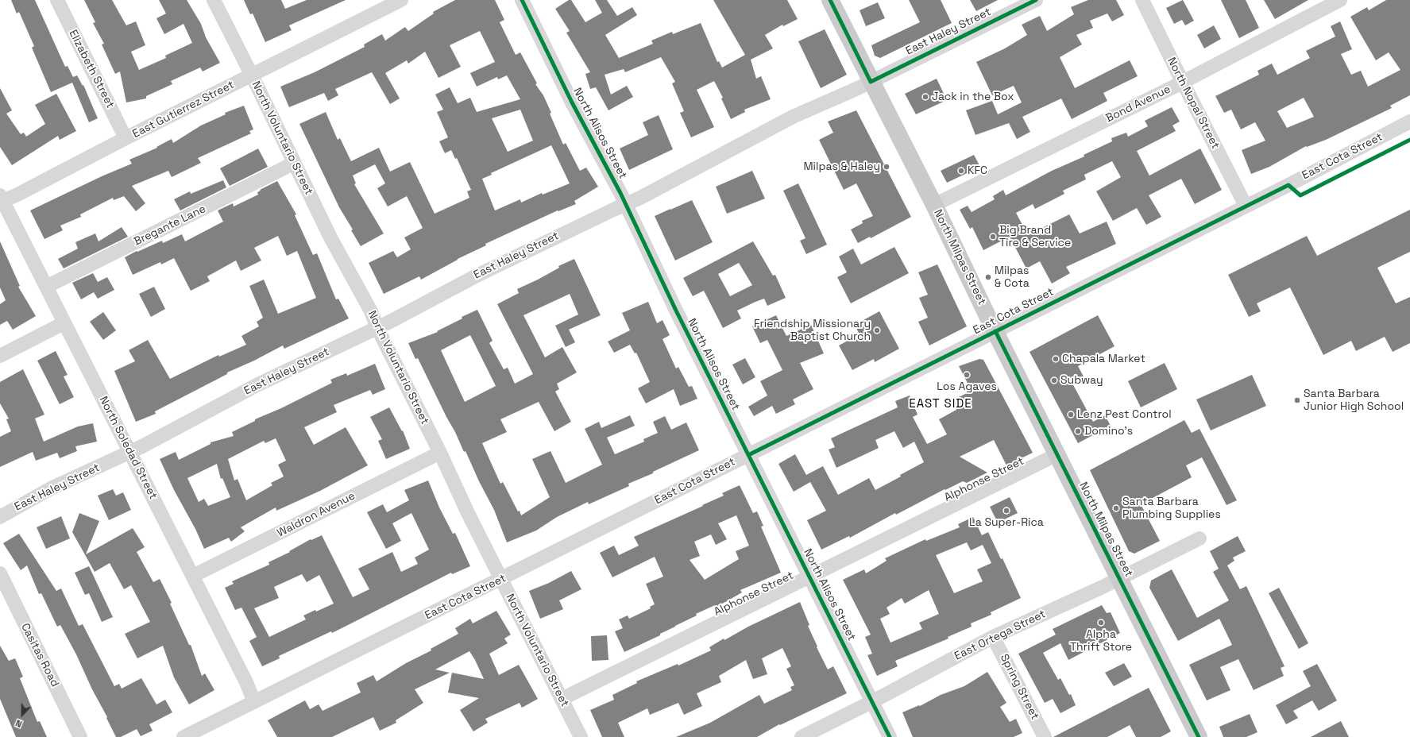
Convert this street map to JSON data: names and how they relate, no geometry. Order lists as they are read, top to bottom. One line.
{"streets":{"main road":["North Milpas Street"],"street":["East Haley Street","Elizabeth Street","North Nopal Street","Bond Avenue","East Gutierrez Street","North Alisos Street","North Voluntario Street","East Cota Street","Bregante Lane","North Soledad Street","Alphonse Street","Waldron Avenue","East Ortega Street","Casitas Road","Spring Street"]},"crossings":[["East Haley Street","North Alisos Street"],["East Haley Street","North Voluntario Street"],["East Haley Street","North Milpas Street"],["East Haley Street","North Soledad Street"],["Elizabeth Street","East Gutierrez Street"],["North Nopal Street","Bond Avenue"],["North Nopal Street","East Cota Street"],["Bond Avenue","North Milpas Street"],["East Gutierrez Street","North Voluntario Street"],["East Gutierrez Street","North Soledad Street"],["North Alisos Street","East Cota Street"],["North Alisos Street","Alphonse Street"],["North Alisos Street","East Ortega Street"],["North Voluntario Street","East Cota Street"],["North Voluntario Street","Bregante Lane"],["North Voluntario Street","Alphonse Street"],["North Voluntario Street","Waldron Avenue"],["East Cota Street","North Milpas Street"],["East Cota Street","North Soledad Street"],["Bregante Lane","North Soledad Street"],["North Milpas Street","Alphonse Street"],["North Milpas Street","East Ortega Street"],["North Soledad Street","Waldron Avenue"],["East Ortega Street","Spring Street"]],"districts":["EAST SIDE"],"places":["Jack in the Box","Milpas & Haley","KFC","Big Brand Tire & Service","Milpas & Cota","Friendship Missionary Baptist Church","Chapala Market","Los Agaves","Subway","Santa Barbara Junior High School","Lenz Pest Control","Domino's","Santa Barbara Plumbing Supplies","La Super-Rica","Alpha Thrift Store"],"north":"bottom"}
